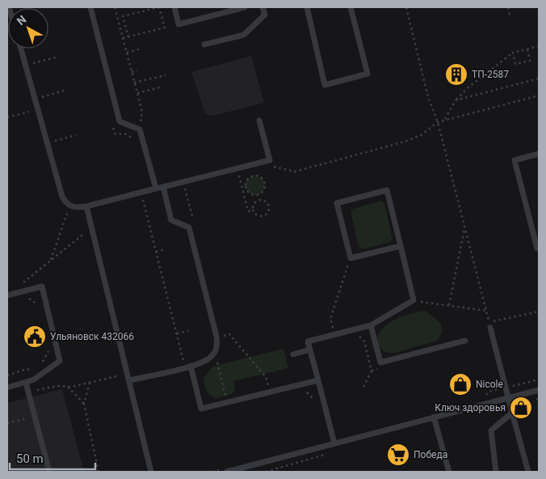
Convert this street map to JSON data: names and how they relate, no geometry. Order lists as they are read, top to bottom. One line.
{"places":{"building":["ТП-2587"],"public building":["Ульяновск 432066"],"shop":["Nicole","Ключ здоровья"],"supermarket":["Победа"]},"scale_bar":"50 m","north":"top left"}
